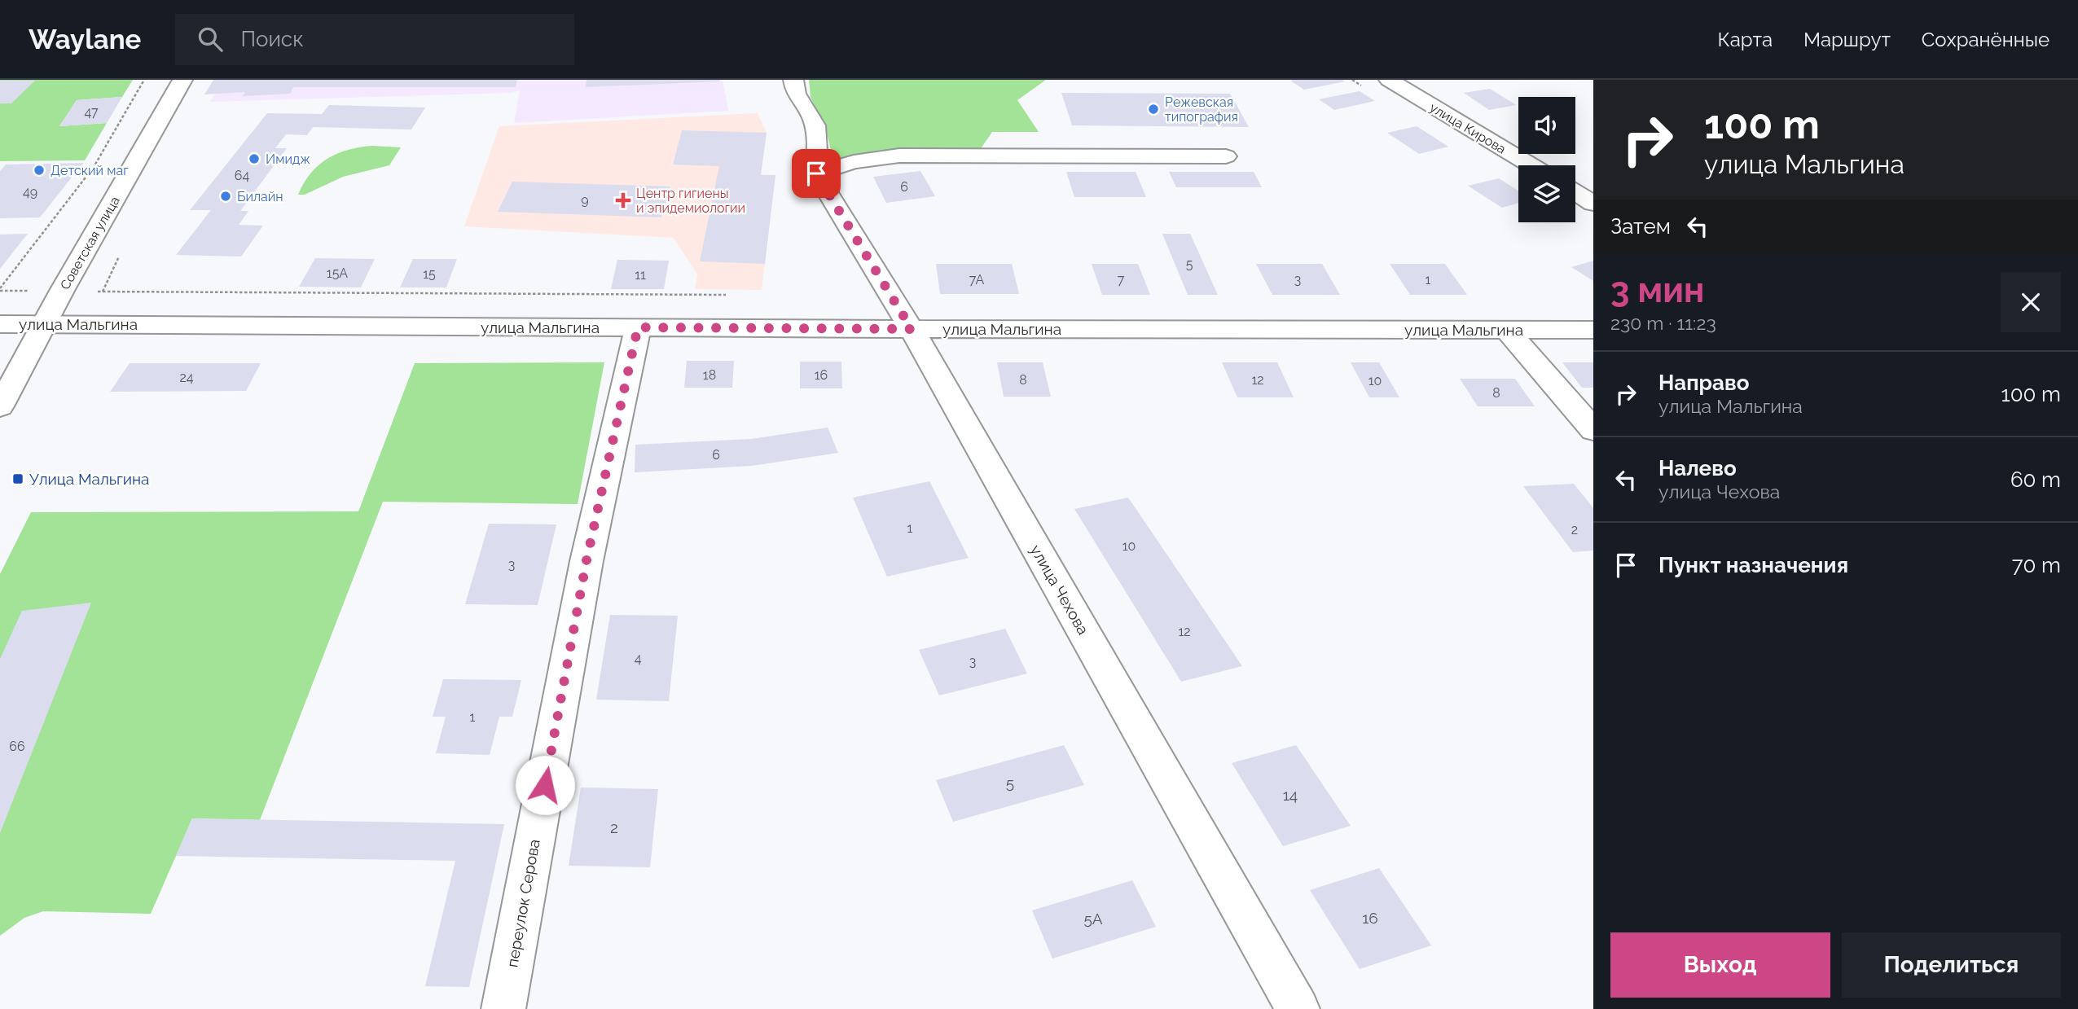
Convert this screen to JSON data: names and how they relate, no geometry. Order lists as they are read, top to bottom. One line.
{"streets":{"street":["улица Кирова","Советская улица","улица Мальгина","улица Чехова","переулок Серова"]},"crossings":[["Советская улица","улица Мальгина"],["улица Мальгина","улица Чехова"],["улица Мальгина","переулок Серова"]],"places":{"other":["Режевская типография","Имидж","Детский маг","Билайн"],"health":["Центр гигиены и эпидемиологии"],"transit":["Улица Мальгина"]},"house_numbers":["47","64","6","49","9","5","15А","15","11","7А","7","3","1","18","16","24","8","12","10","8","6","1","2","10","3","12","4","3","1","66","5","14","2","16","5А"],"page":{"header":"Waylane","search":"Поиск","nav":["Карта","Маршрут","Сохранённые"],"turn":["100 m","улица Мальгина"],"then":"Затем","heading":["3 мин","230 m · 11:23"],"list":[{"name":"Направо","note":"улица Мальгина","value":"100 m"},{"name":"Налево","note":"улица Чехова","value":"60 m"},{"name":"Пункт назначения","value":"70 m"}],"buttons":["Выход","Поделиться"]}}
